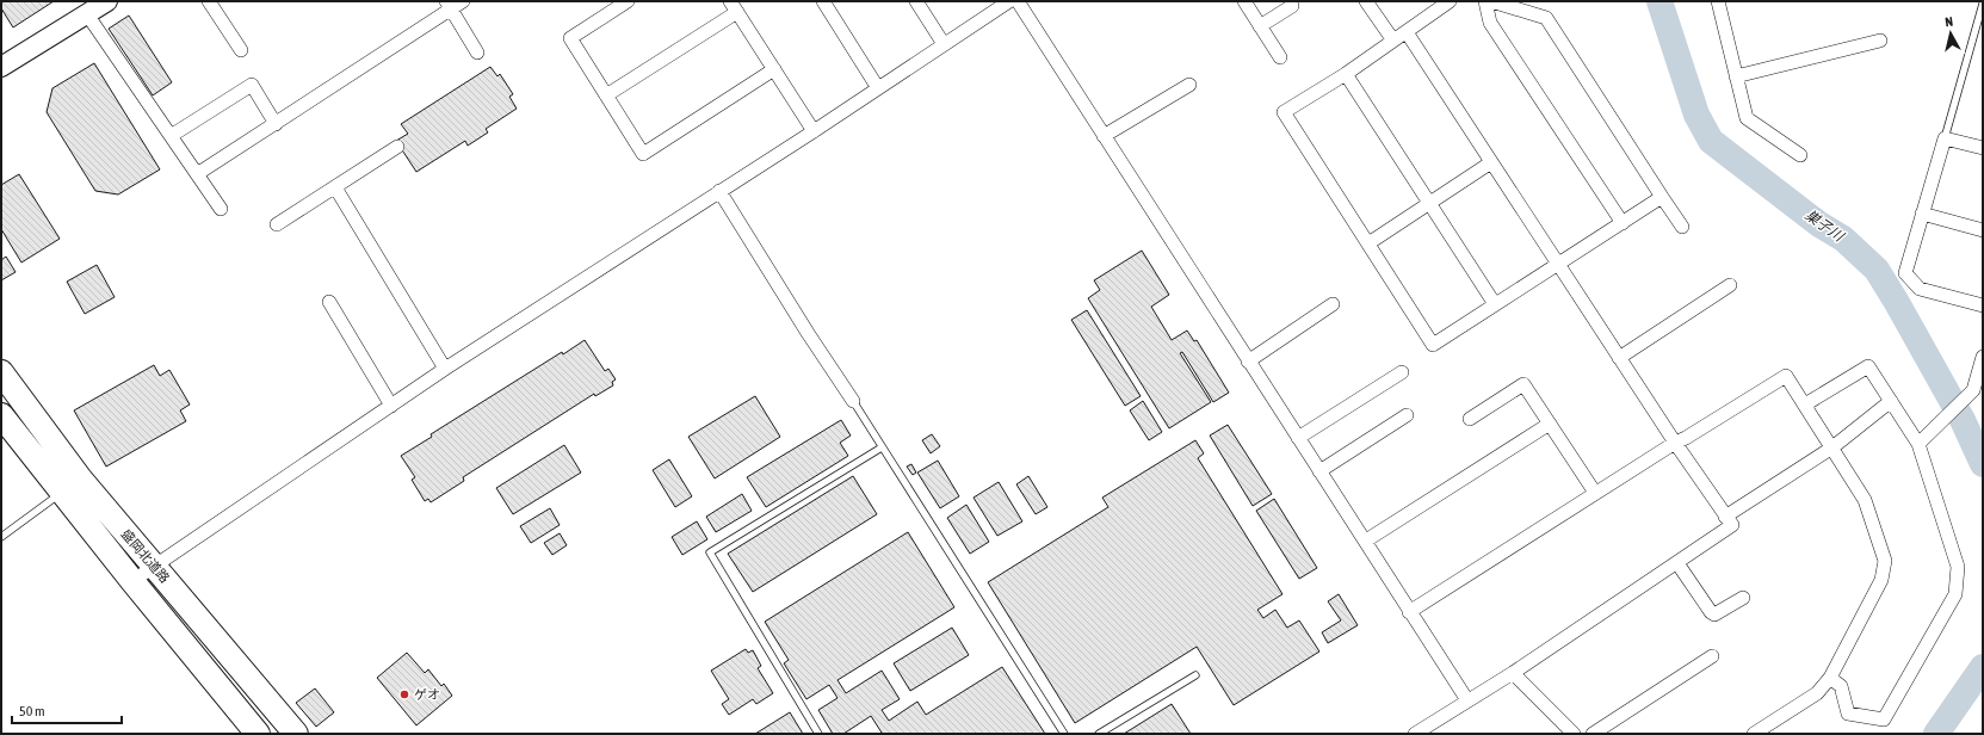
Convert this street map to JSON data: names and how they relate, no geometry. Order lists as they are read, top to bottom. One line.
{"streets":{"highway":["盛岡北道路"]},"water":["巣子川"],"places":["ゲオ"],"scale_bar":"50 m","north":"top"}
